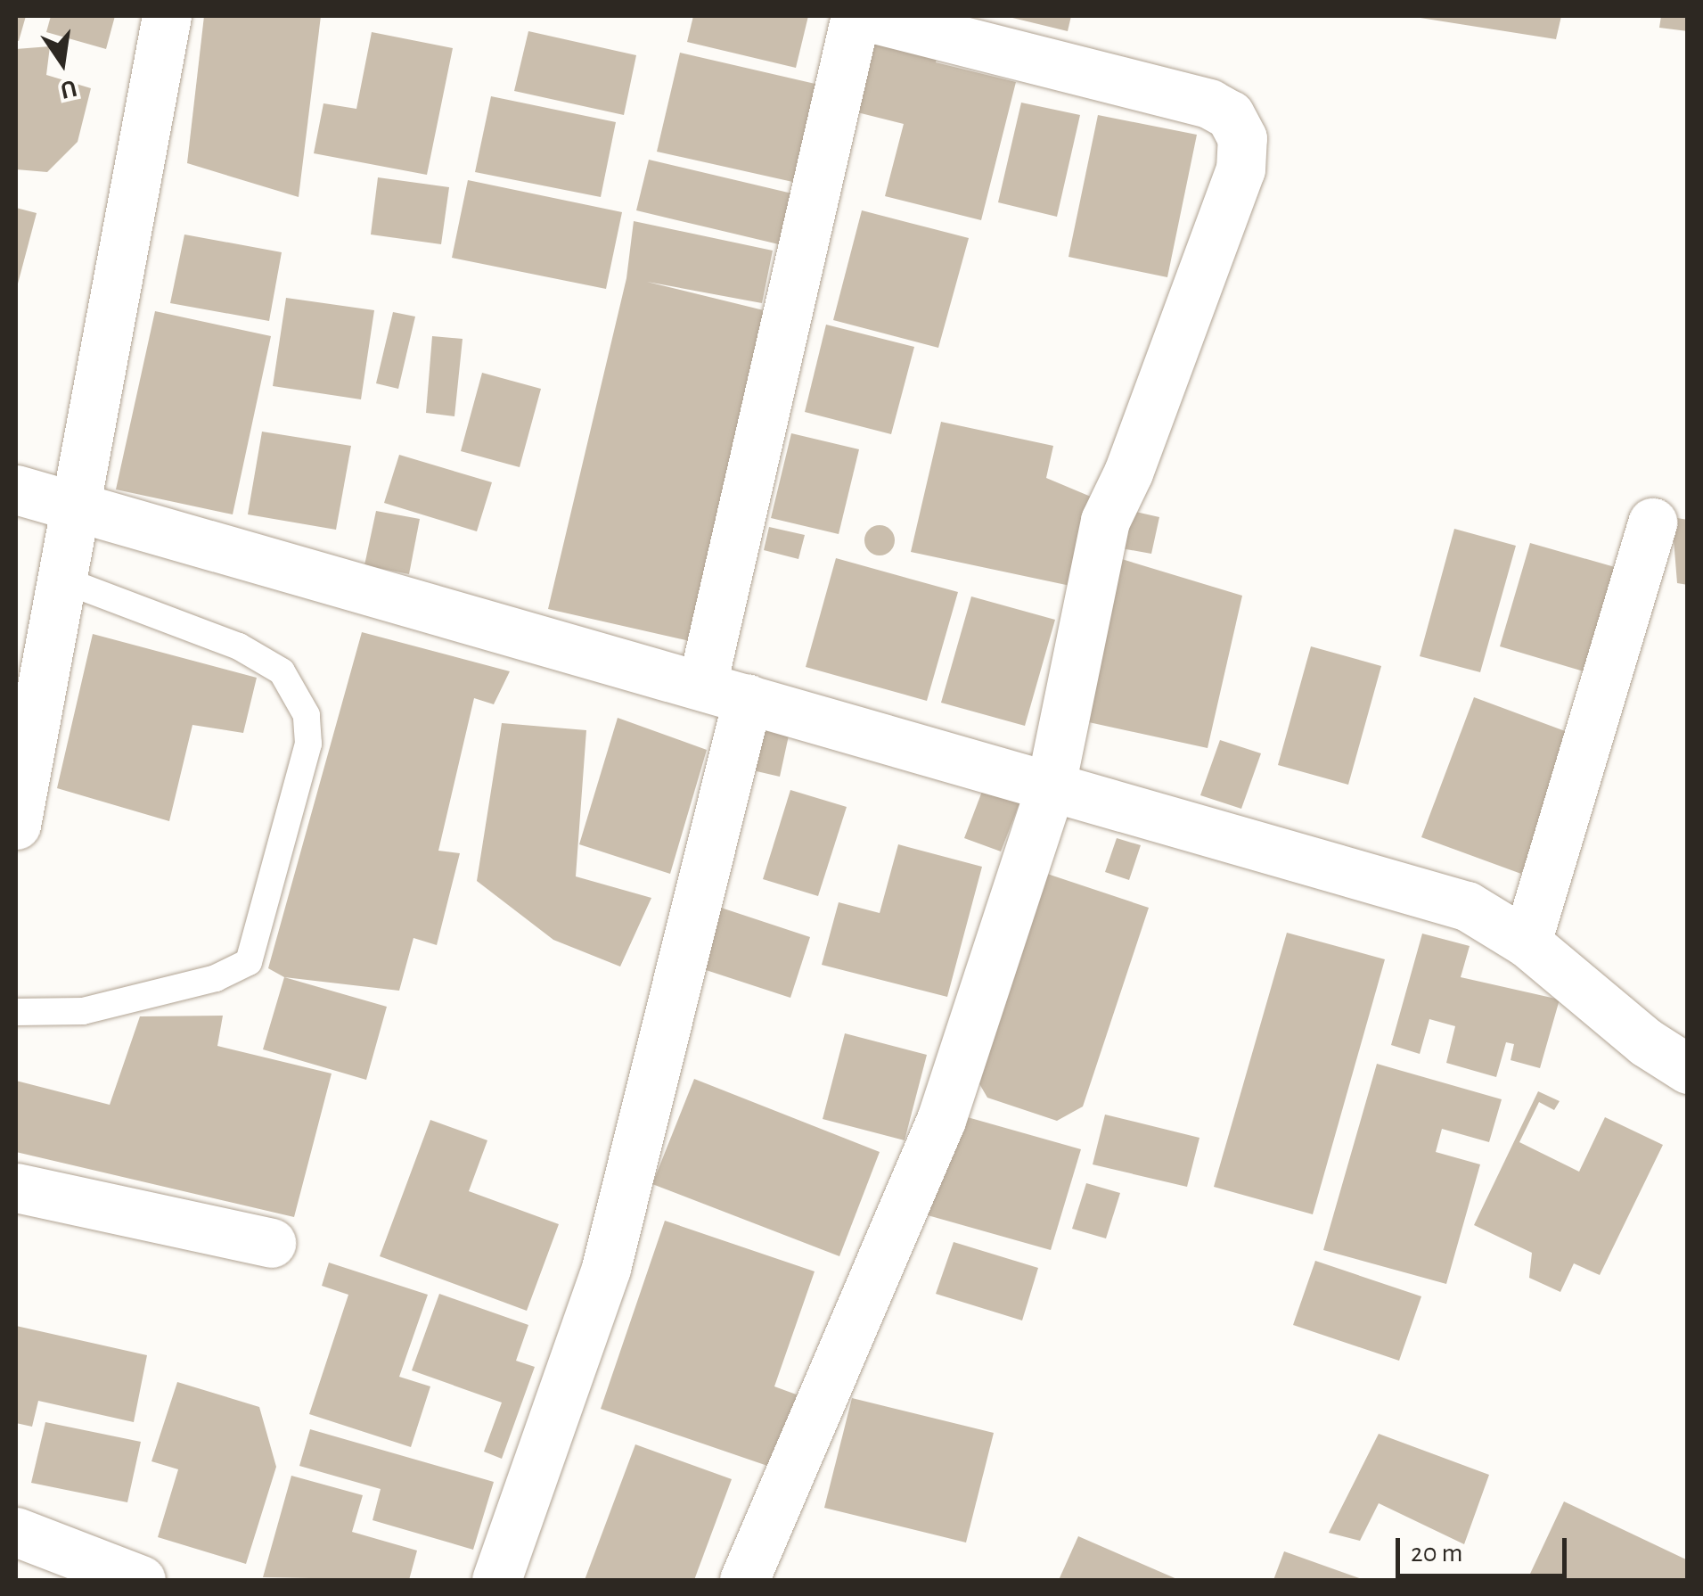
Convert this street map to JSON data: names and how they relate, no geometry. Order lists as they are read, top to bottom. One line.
{"scale_bar":"20 m","north":"bottom"}
